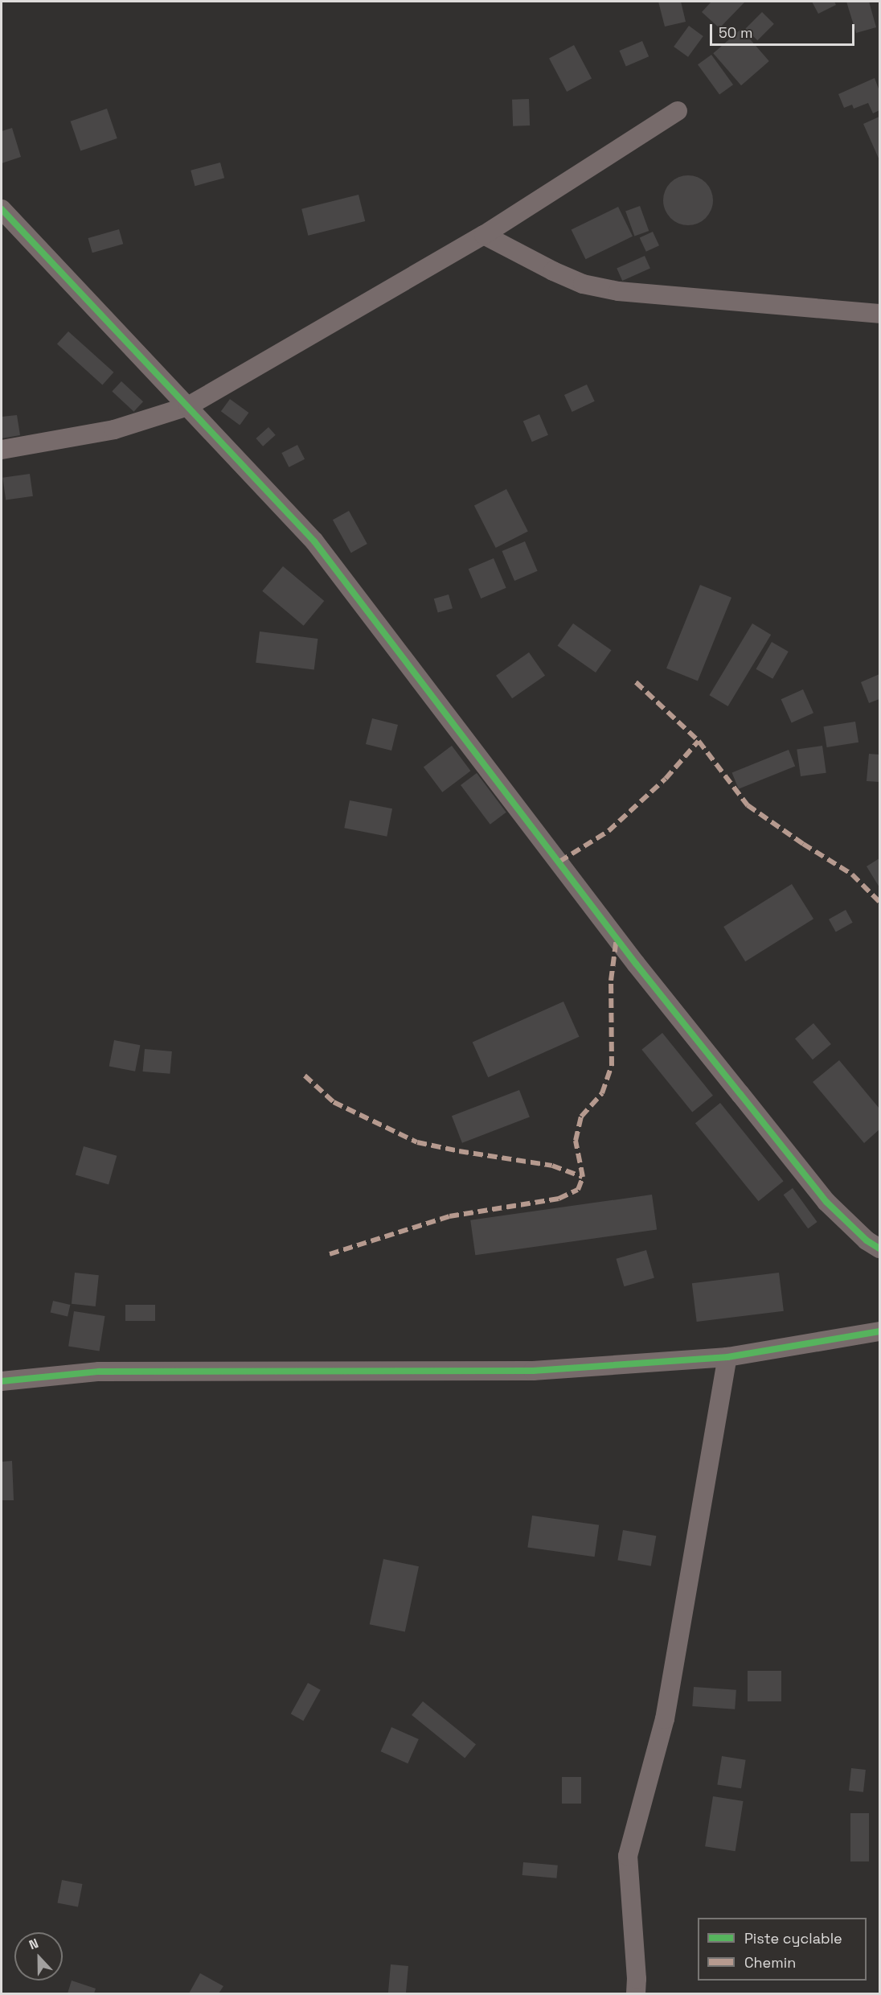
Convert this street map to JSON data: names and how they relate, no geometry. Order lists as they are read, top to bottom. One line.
{"legend":["Piste cyclable","Chemin"],"scale_bar":"50 m","north":"top"}
